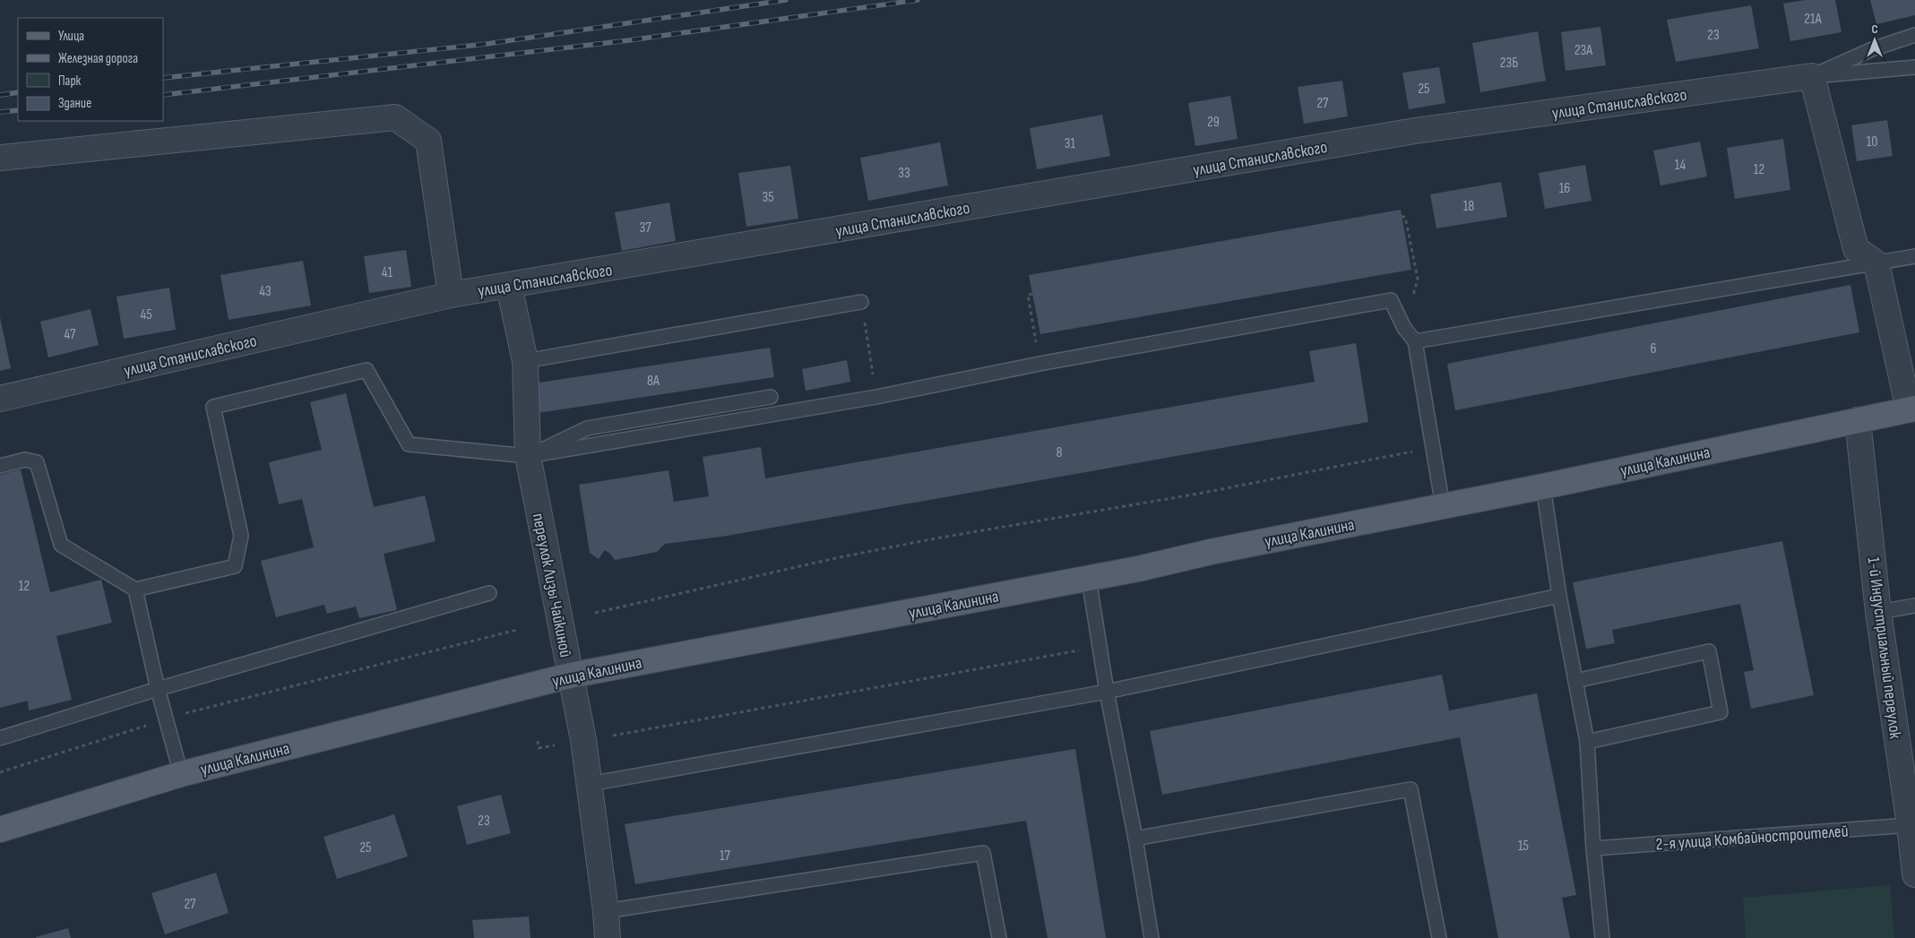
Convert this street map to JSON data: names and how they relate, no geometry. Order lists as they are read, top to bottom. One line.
{"streets":{"main road":["улица Калинина"],"street":["улица Станиславского","переулок Лизы Чайкиной","1-й Индустриальный переулок"],"lane":["2-я улица Комбайностроителей"]},"crossings":[["улица Станиславского","переулок Лизы Чайкиной"],["улица Калинина","переулок Лизы Чайкиной"],["улица Калинина","1-й Индустриальный переулок"],["1-й Индустриальный переулок","2-я улица Комбайностроителей"]],"house_numbers":["21А","23","23А","23Б","25","27","29","10","31","14","12","33","16","35","18","37","41","43","45","47","6","8А","8","12","23","15","25","17","27"],"legend":["Улица","Железная дорога","Парк","Здание"],"north":"top"}
